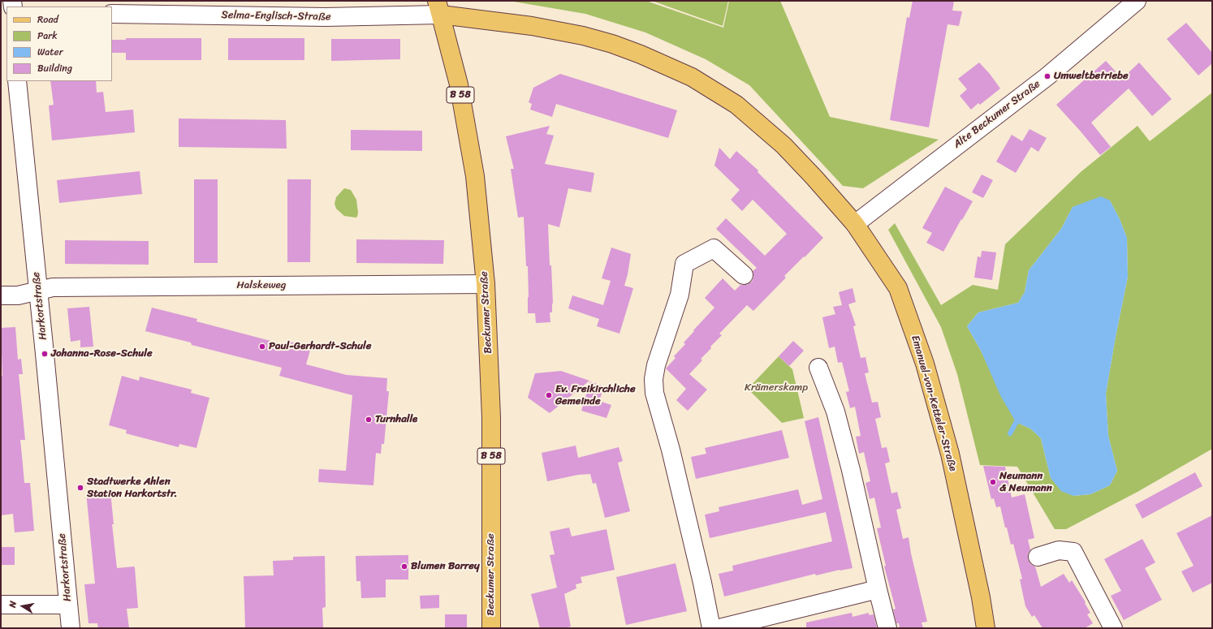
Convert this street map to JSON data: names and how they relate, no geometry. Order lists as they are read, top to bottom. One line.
{"streets":{"main road":["B 58","Beckumer Straße","Emanuel-von-Ketteler-Straße"],"street":["Selma-Englisch-Straße","Alte Beckumer Straße","Halskeweg","Harkortstraße"]},"crossings":[["Selma-Englisch-Straße","Beckumer Straße"],["Selma-Englisch-Straße","Emanuel-von-Ketteler-Straße"],["Alte Beckumer Straße","Emanuel-von-Ketteler-Straße"],["Halskeweg","Harkortstraße"],["Halskeweg","Beckumer Straße"],["Beckumer Straße","Emanuel-von-Ketteler-Straße"]],"parks":["Krämerskamp"],"places":["Umweltbetriebe","Paul-Gerhardt-Schule","Johanna-Rose-Schule","Ev. Freikirchliche Gemeinde","Turnhalle","Neumann & Neumann","Stadtwerke Ahlen Station Harkortstr.","Blumen Barrey"],"legend":["Road","Park","Water","Building"],"north":"left"}
